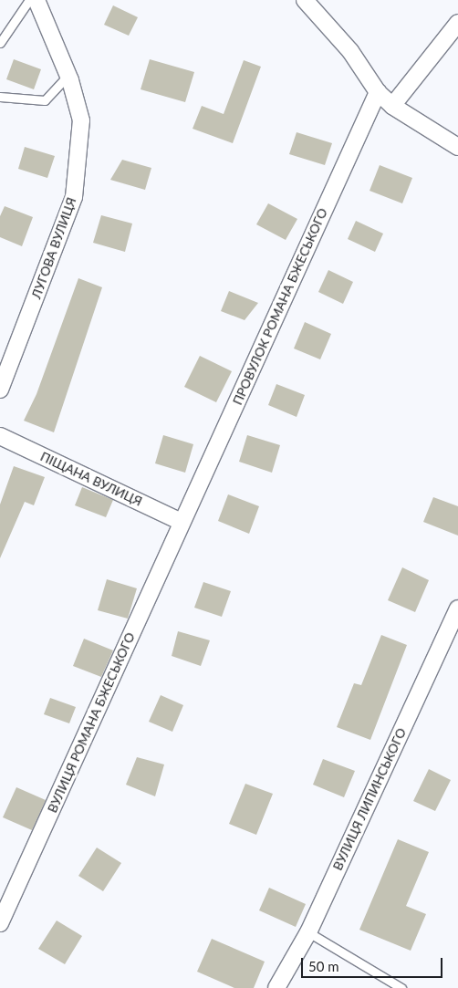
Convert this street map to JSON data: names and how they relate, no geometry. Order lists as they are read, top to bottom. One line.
{"streets":{"street":["ЛУГОВА ВУЛИЦЯ","ПРОВУЛОК РОМАНА БЖЕСЬКОГО","ПІЩАНА ВУЛИЦЯ","ВУЛИЦЯ РОМАНА БЖЕСЬКОГО","ВУЛИЦЯ ЛИПИНСЬКОГО"]},"crossings":[["ПРОВУЛОК РОМАНА БЖЕСЬКОГО","ПІЩАНА ВУЛИЦЯ"],["ПРОВУЛОК РОМАНА БЖЕСЬКОГО","ВУЛИЦЯ РОМАНА БЖЕСЬКОГО"],["ПІЩАНА ВУЛИЦЯ","ВУЛИЦЯ РОМАНА БЖЕСЬКОГО"]],"scale_bar":"50 m"}
